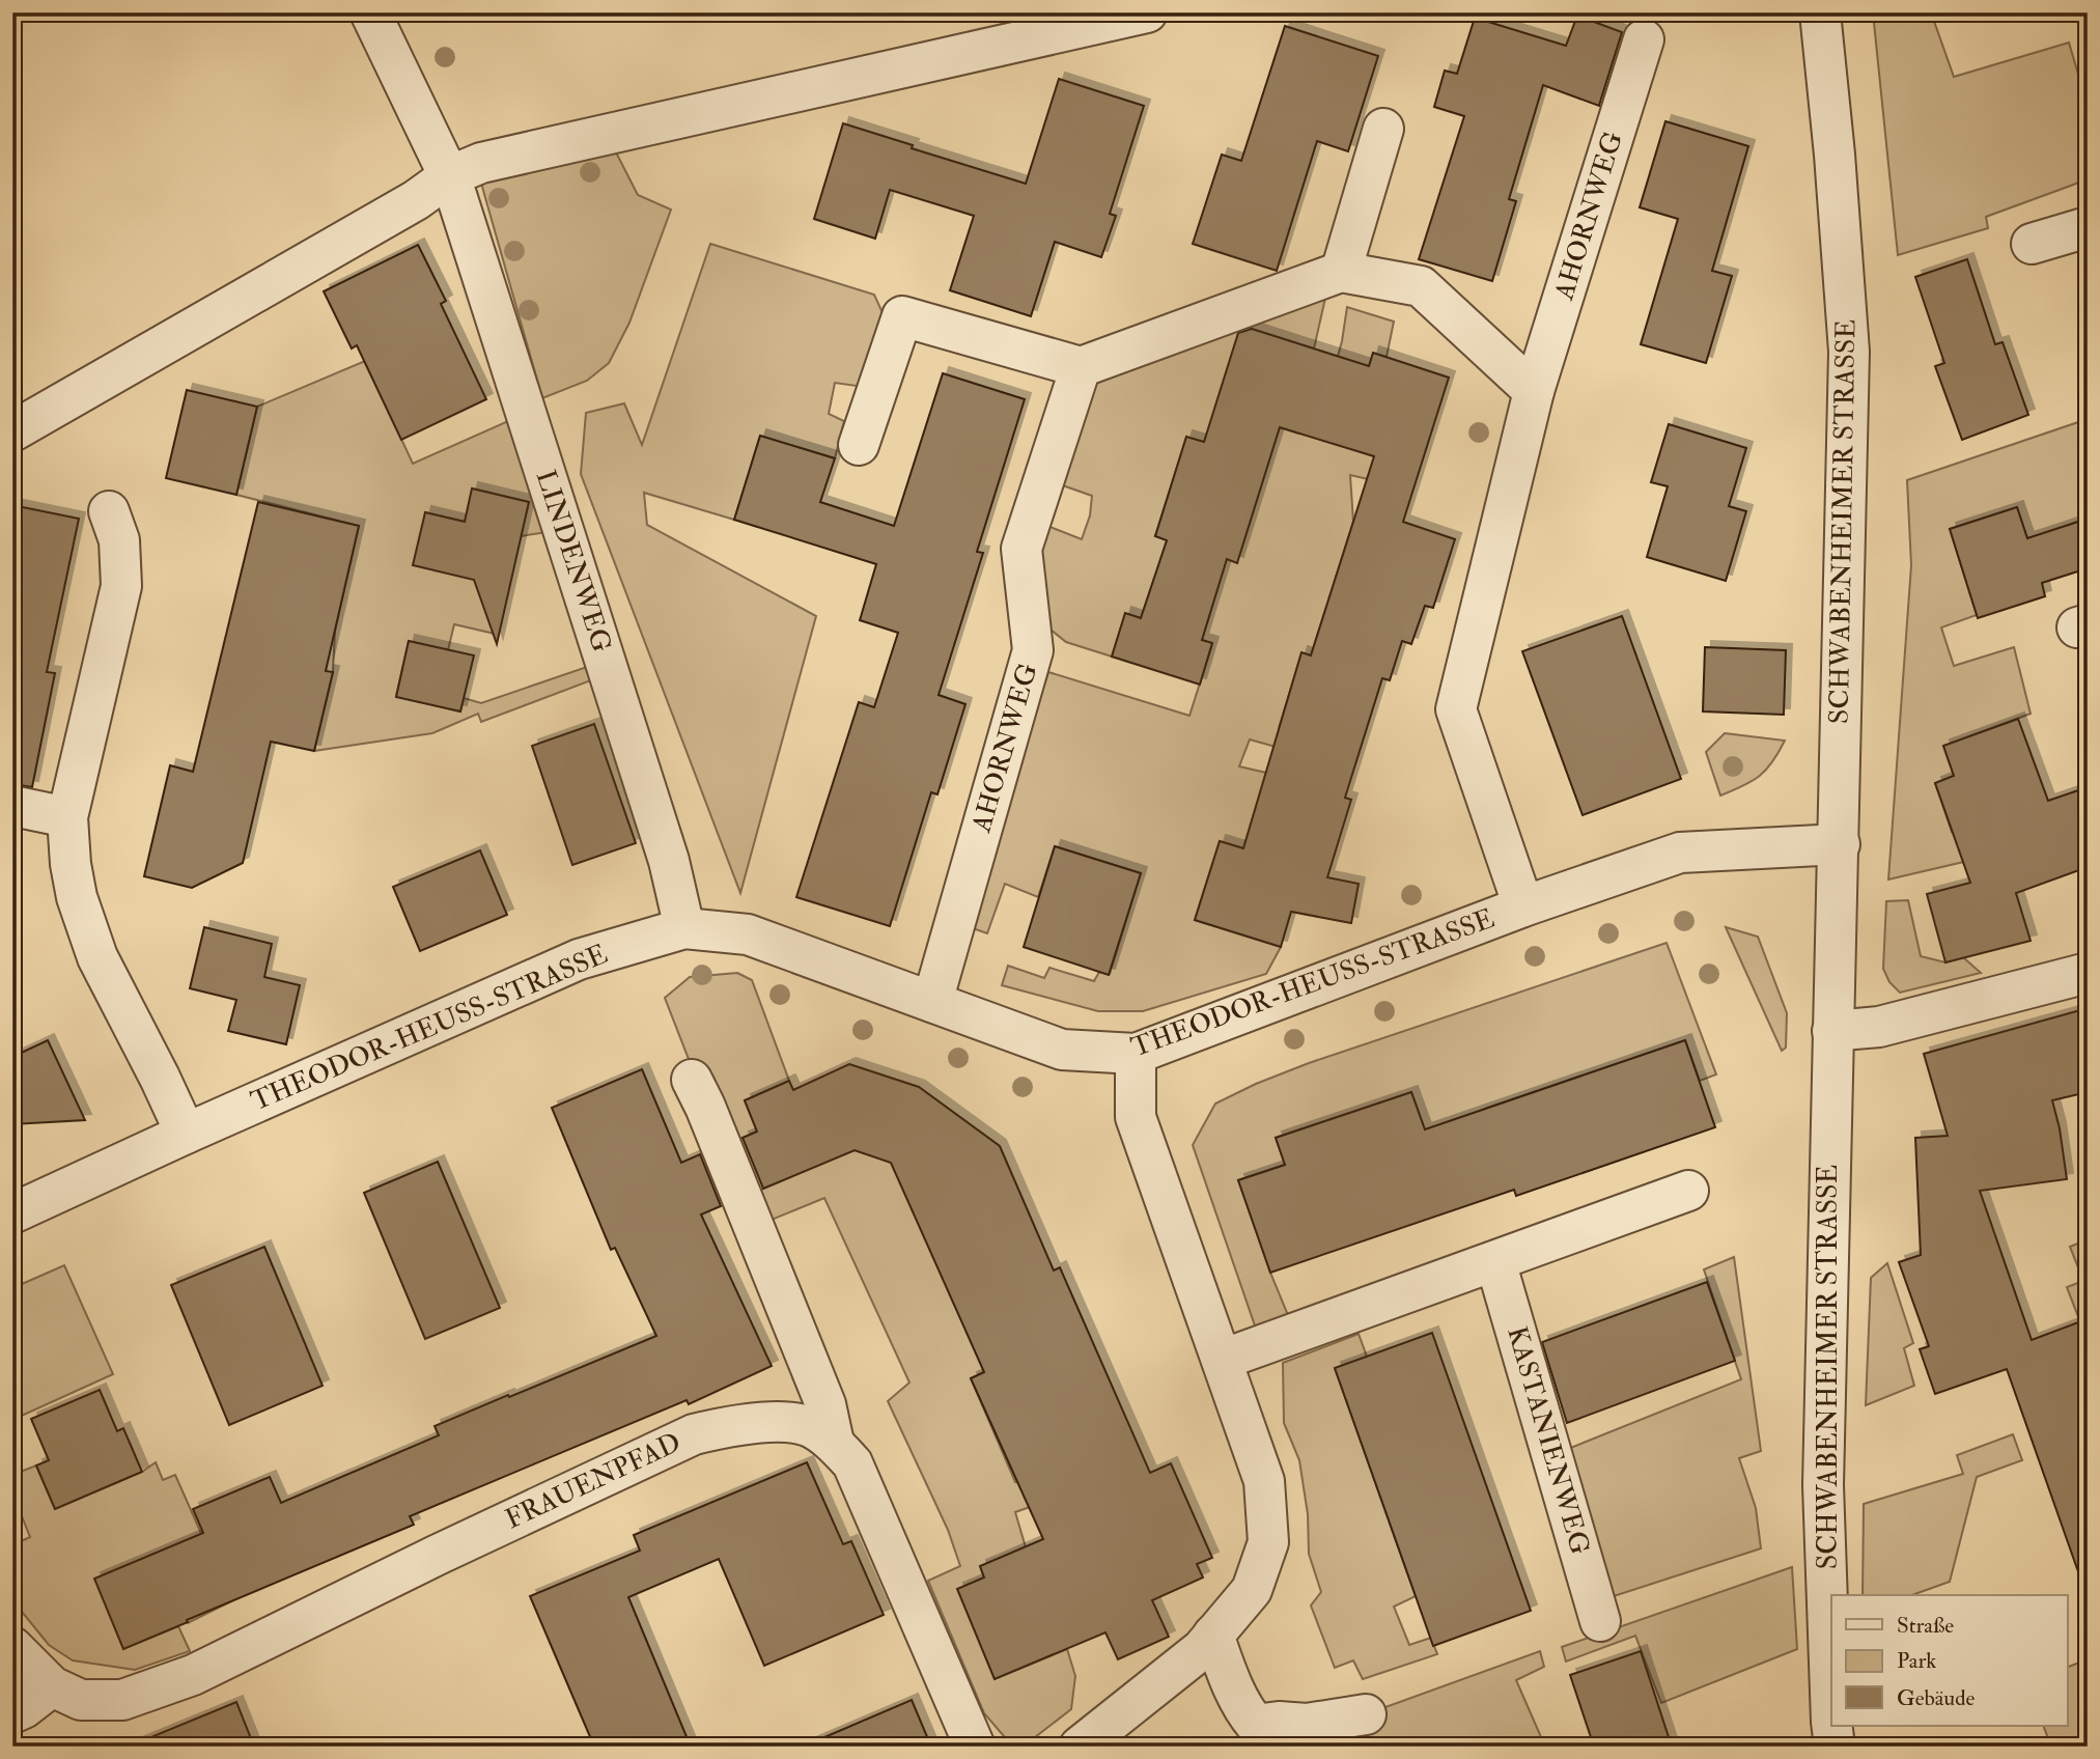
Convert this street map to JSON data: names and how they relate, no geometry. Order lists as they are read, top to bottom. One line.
{"streets":{"street":["AHORNWEG","SCHWABENHEIMER STRASSE","LINDENWEG","THEODOR-HEUSS-STRASSE","KASTANIENWEG","FRAUENPFAD"]},"crossings":[["AHORNWEG","THEODOR-HEUSS-STRASSE"],["SCHWABENHEIMER STRASSE","THEODOR-HEUSS-STRASSE"],["LINDENWEG","THEODOR-HEUSS-STRASSE"]],"legend":["Straße","Park","Gebäude"]}
